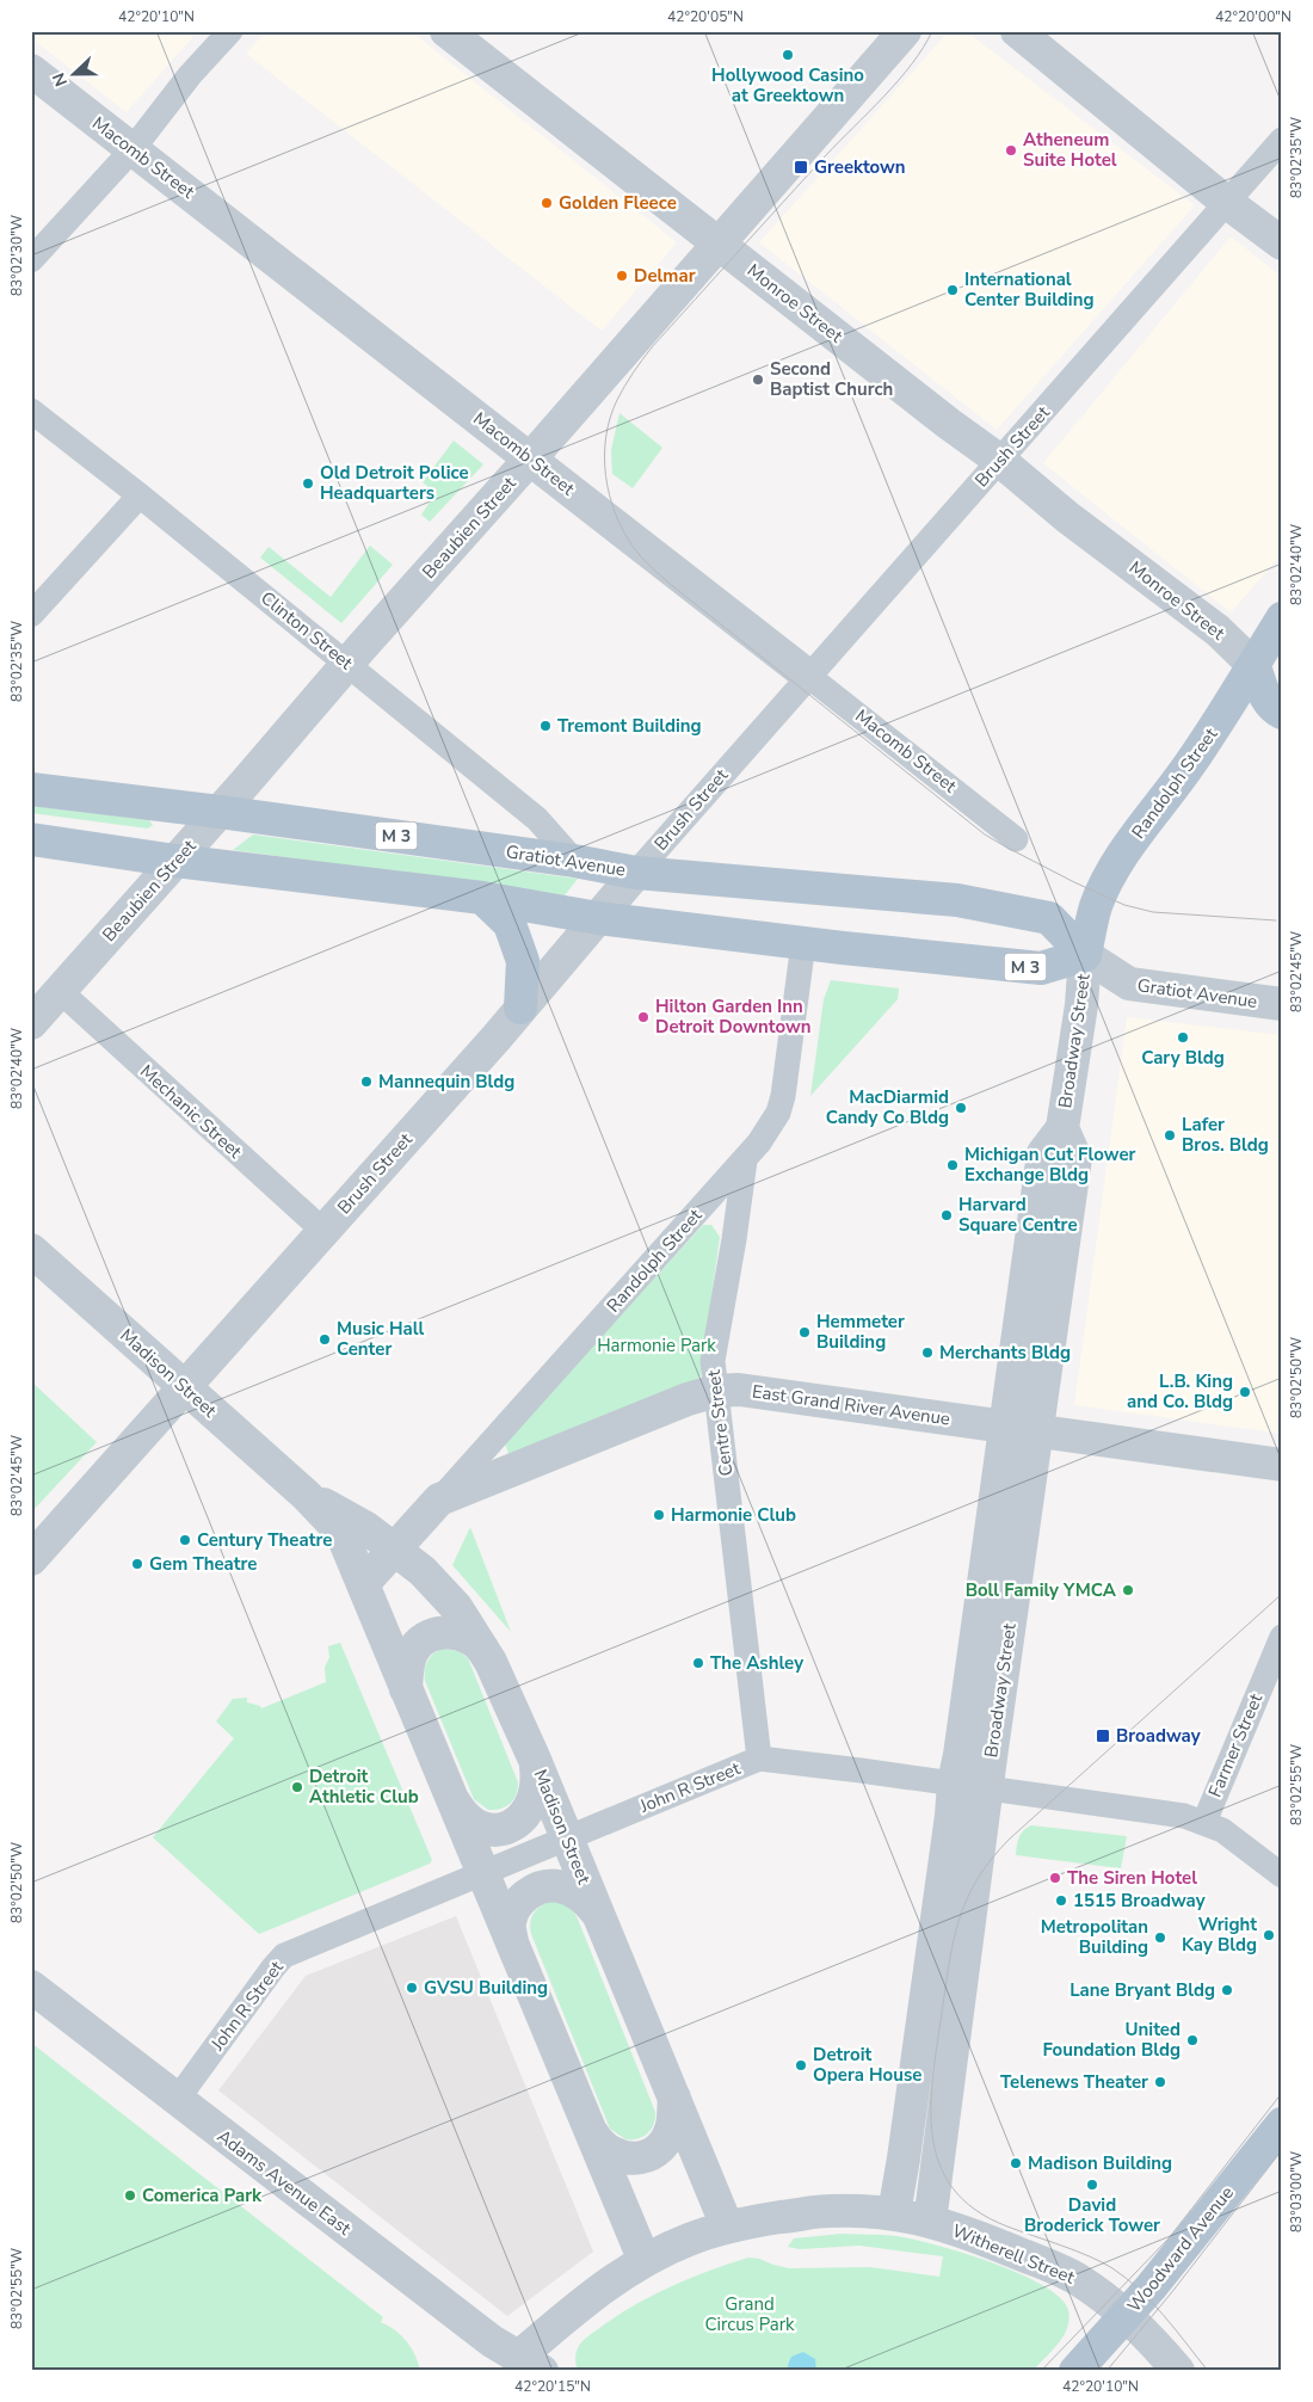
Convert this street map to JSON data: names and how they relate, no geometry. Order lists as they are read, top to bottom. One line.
{"streets":{"main road":["Monroe Street","Randolph Street","M 3","Gratiot Avenue","Woodward Avenue"],"street":["Macomb Street","Brush Street","Beaubien Street","Clinton Street","Broadway Street","Mechanic Street","Madison Street","East Grand River Avenue","Centre Street","Farmer Street","John R Street","Adams Avenue East","Witherell Street"]},"crossings":[["Macomb Street","Brush Street"],["Macomb Street","Beaubien Street"],["Monroe Street","Brush Street"],["Monroe Street","Beaubien Street"],["Monroe Street","Randolph Street"],["Brush Street","M 3"],["Brush Street","Gratiot Avenue"],["Brush Street","Mechanic Street"],["Brush Street","Madison Street"],["Beaubien Street","Clinton Street"],["Beaubien Street","M 3"],["Beaubien Street","Gratiot Avenue"],["Beaubien Street","Mechanic Street"],["Clinton Street","Gratiot Avenue"],["Randolph Street","M 3"],["Randolph Street","Gratiot Avenue"],["Randolph Street","Broadway Street"],["Randolph Street","Madison Street"],["Randolph Street","East Grand River Avenue"],["Randolph Street","Centre Street"],["M 3","Gratiot Avenue"],["M 3","Broadway Street"],["Gratiot Avenue","Broadway Street"],["Broadway Street","East Grand River Avenue"],["Broadway Street","John R Street"],["Broadway Street","Witherell Street"],["Madison Street","John R Street"],["Madison Street","Witherell Street"],["East Grand River Avenue","Centre Street"],["Centre Street","John R Street"],["Farmer Street","John R Street"],["John R Street","Adams Avenue East"],["Adams Avenue East","Witherell Street"],["Woodward Avenue","Witherell Street"]],"parks":["Harmonie Park","Grand Circus Park"],"places":{"other":["Hollywood Casino at Greektown","Atheneum Suite Hotel","Golden Fleece","Delmar","International Center Building","Second Baptist Church","Old Detroit Police Headquarters","Tremont Building","Hilton Garden Inn Detroit Downtown","Cary Bldg","Mannequin Bldg","MacDiarmid Candy Co Bldg","Lafer Bros. Bldg","Michigan Cut Flower Exchange Bldg","Harvard Square Centre","Hemmeter Building","Music Hall Center","Merchants Bldg","L.B. King and Co. Bldg","Harmonie Club","Century Theatre","Gem Theatre","Boll Family YMCA","The Ashley","Detroit Athletic Club","The Siren Hotel","1515 Broadway","Wright Kay Bldg","Metropolitan Building","GVSU Building","Lane Bryant Bldg","United Foundation Bldg","Detroit Opera House","Telenews Theater","Madison Building","David Broderick Tower","Comerica Park"],"transit":["Greektown","Broadway"]},"north":"left","coordinates":["42°20'10\"N","42°20'05\"N","42°20'00\"N","83°02'35\"W","83°02'30\"W","83°02'40\"W","83°02'45\"W","83°02'50\"W","83°02'55\"W","83°03'00\"W","42°20'15\"N"]}
